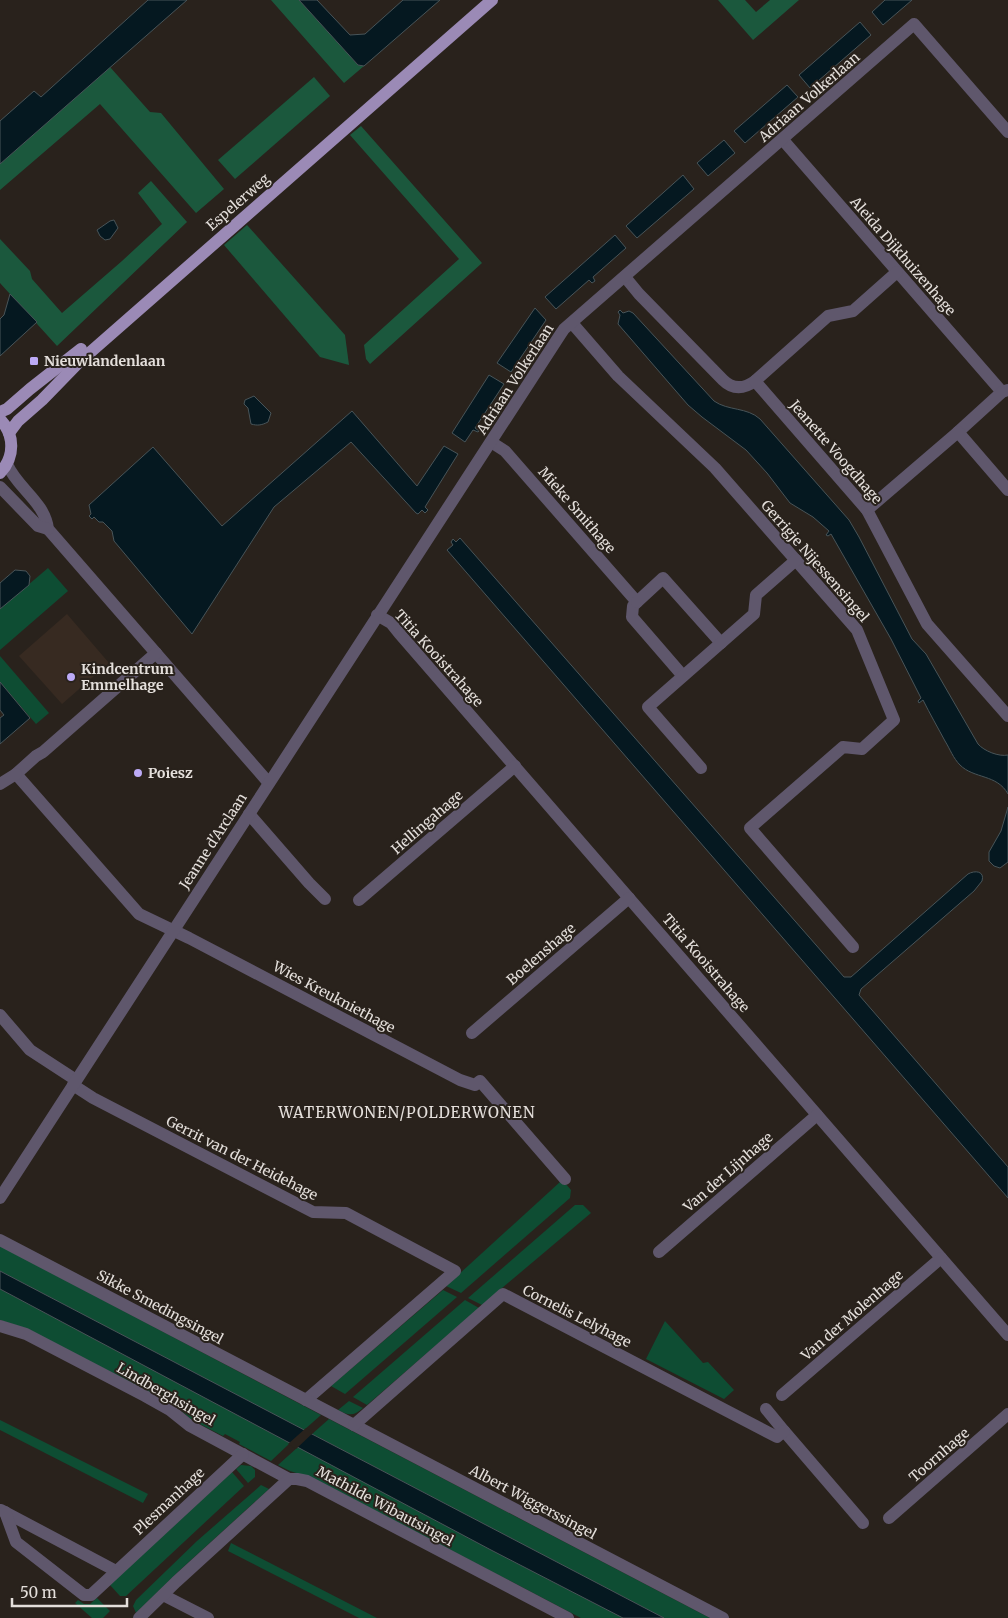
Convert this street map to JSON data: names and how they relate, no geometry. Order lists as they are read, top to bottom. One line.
{"streets":{"main road":["Espelerweg"],"street":["Adriaan Volkerlaan","Aleida Dijkhuizenhage","Jeanette Voogdhage","Mieke Smithage","Gerrigje Nijessensingel","Titia Kooistrahage","Hellingahage","Jeanne d'Arclaan","Boelenshage","Wies Kreukniethage","Gerrit van der Heidehage","Van der Lijnhage","Sikke Smedingsingel","Van der Molenhage","Cornelis Lelyhage","Lindberghsingel","Toornhage","Plesmanhage","Albert Wiggerssingel","Mathilde Wibautsingel"]},"crossings":[["Adriaan Volkerlaan","Aleida Dijkhuizenhage"],["Adriaan Volkerlaan","Mieke Smithage"],["Adriaan Volkerlaan","Gerrigje Nijessensingel"],["Adriaan Volkerlaan","Titia Kooistrahage"],["Adriaan Volkerlaan","Jeanne d'Arclaan"],["Titia Kooistrahage","Hellingahage"],["Titia Kooistrahage","Boelenshage"],["Titia Kooistrahage","Van der Lijnhage"],["Titia Kooistrahage","Van der Molenhage"],["Jeanne d'Arclaan","Wies Kreukniethage"],["Jeanne d'Arclaan","Gerrit van der Heidehage"],["Gerrit van der Heidehage","Sikke Smedingsingel"],["Sikke Smedingsingel","Albert Wiggerssingel"],["Cornelis Lelyhage","Albert Wiggerssingel"],["Lindberghsingel","Plesmanhage"],["Lindberghsingel","Mathilde Wibautsingel"]],"districts":["WATERWONEN/POLDERWONEN"],"places":{"transit":["Nieuwlandenlaan"],"other":["Kindcentrum Emmelhage","Poiesz"]},"scale_bar":"50 m"}
